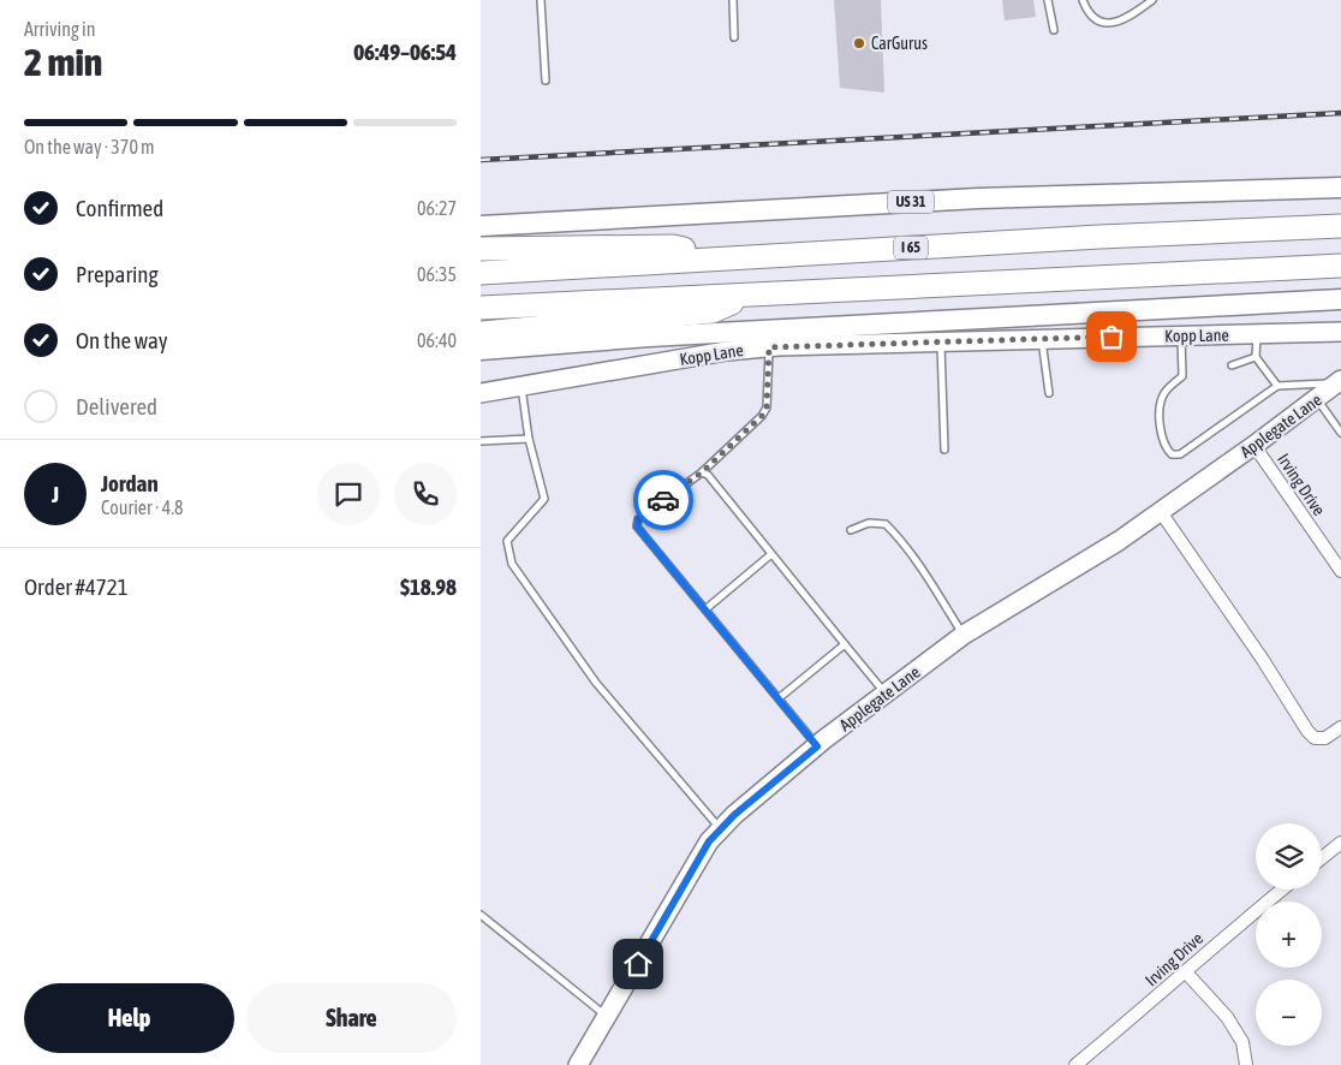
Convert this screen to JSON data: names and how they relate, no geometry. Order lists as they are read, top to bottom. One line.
{"streets":{"highway":["I 65"],"main road":["US 31"],"street":["Kopp Lane","Applegate Lane","Irving Drive"]},"crossings":[["Applegate Lane","Irving Drive"]],"places":["CarGurus"],"page":{"heading":["2 min","Arriving in","06:49–06:54"],"panel":["Jordan","Courier · 4.8","Order #4721","$18.98"],"bar":"On the way · 370 m","list":[["Confirmed","06:27"],["Preparing","06:35"],["On the way","06:40"],"Delivered"],"round":"J","map_buttons":["+","−"],"buttons":["Help","Share"]}}
